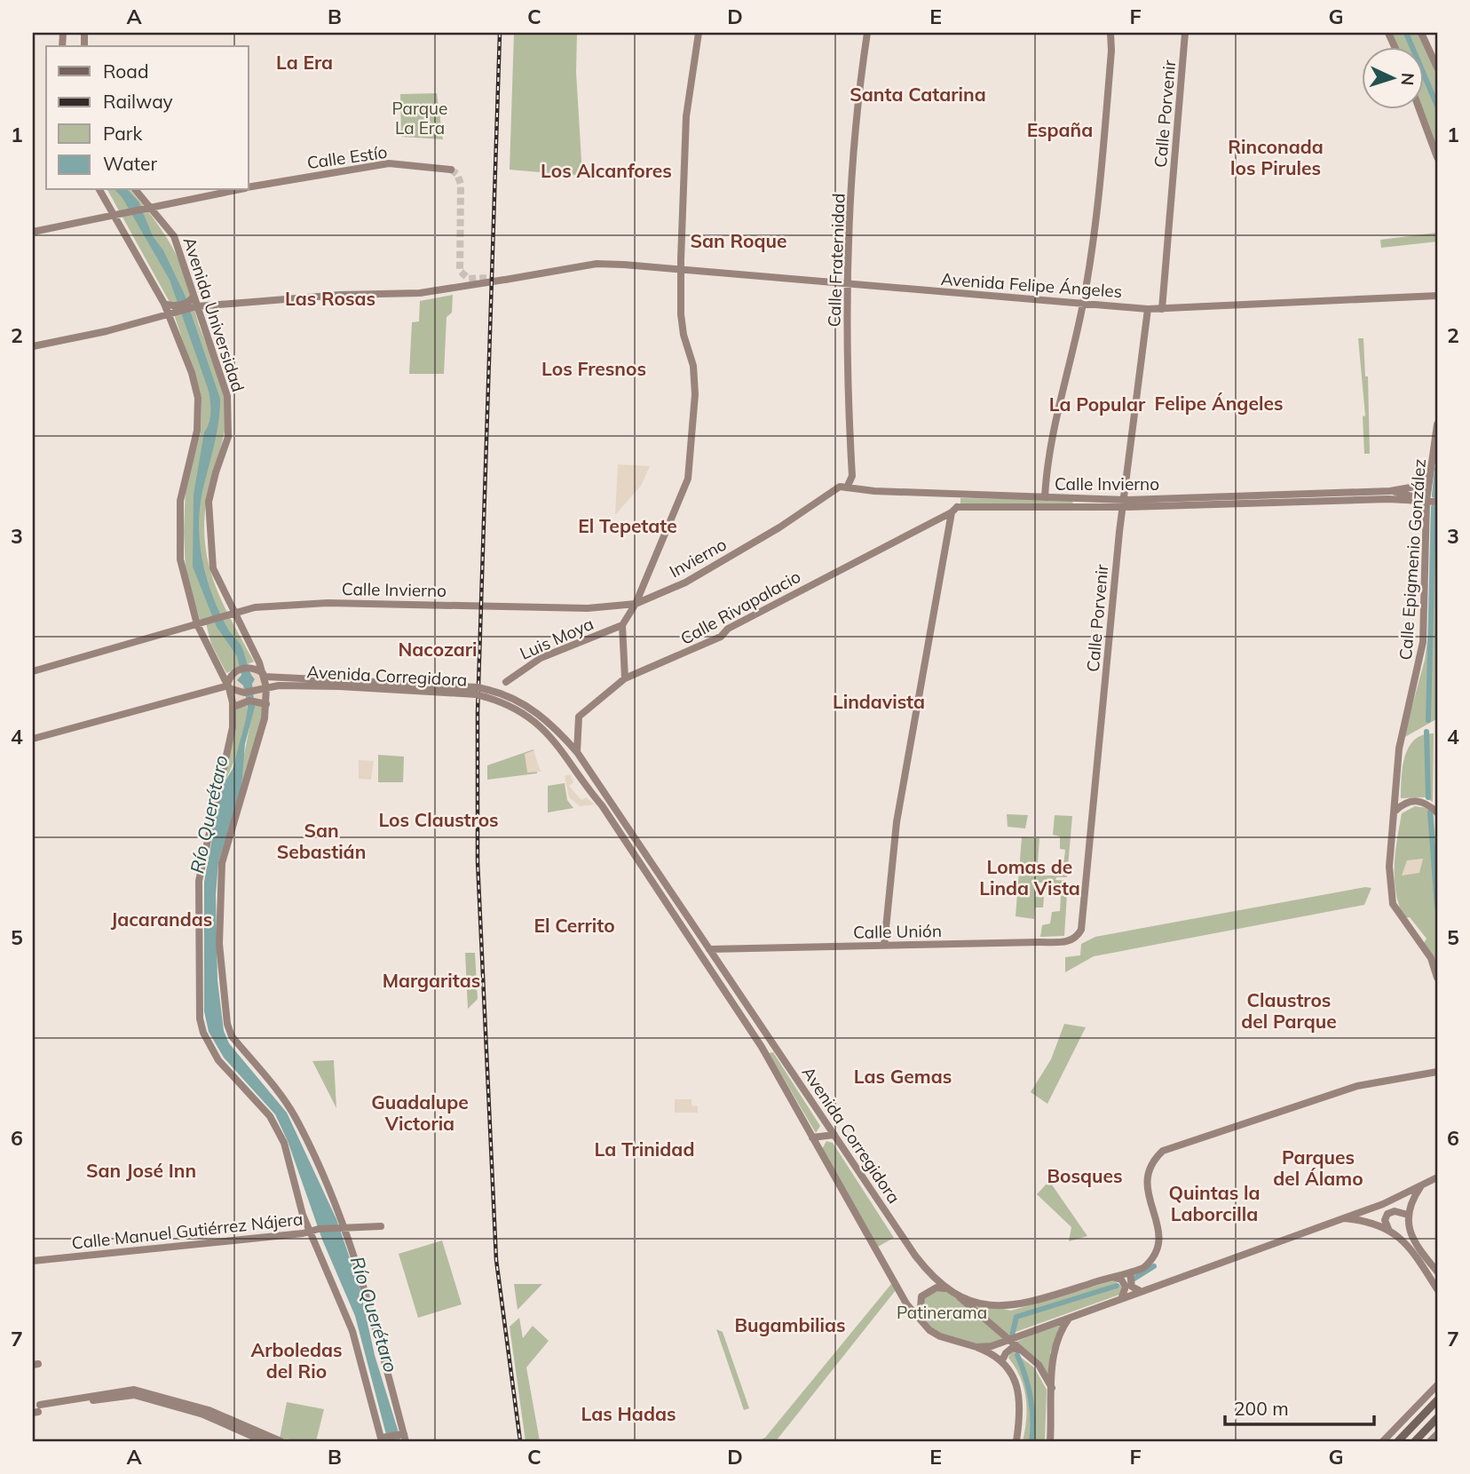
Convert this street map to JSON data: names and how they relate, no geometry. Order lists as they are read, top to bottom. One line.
{"streets":{"street":["Calle Porvenir","Calle Estío","Calle Fraternidad","Avenida Felipe Ángeles","Avenida Universidad","Calle Invierno","Invierno","Calle Epigmenio González","Calle Rivapalacio","Luis Moya","Avenida Corregidora","Calle Unión","Calle Manuel Gutiérrez Nájera"]},"crossings":[["Calle Porvenir","Avenida Felipe Ángeles"],["Calle Porvenir","Calle Invierno"],["Calle Porvenir","Calle Unión"],["Calle Estío","Avenida Universidad"],["Calle Fraternidad","Avenida Felipe Ángeles"],["Calle Fraternidad","Calle Invierno"],["Calle Fraternidad","Invierno"],["Avenida Felipe Ángeles","Avenida Universidad"],["Avenida Universidad","Calle Invierno"],["Avenida Universidad","Avenida Corregidora"],["Calle Invierno","Invierno"],["Calle Invierno","Calle Epigmenio González"],["Calle Invierno","Calle Rivapalacio"],["Calle Rivapalacio","Avenida Corregidora"],["Avenida Corregidora","Calle Unión"]],"districts":["La Era","Santa Catarina","España","Rinconada los Pirules","Los Alcanfores","San Roque","Las Rosas","Los Fresnos","Felipe Ángeles","La Popular","El Tepetate","Nacozari","Lindavista","Los Claustros","San Sebastián","Lomas de Linda Vista","Jacarandas","El Cerrito","Margaritas","Claustros del Parque","Las Gemas","Guadalupe Victoria","La Trinidad","Parques del Álamo","San José Inn","Bosques","Quintas la Laborcilla","Bugambilias","Arboledas del Rio","Las Hadas"],"water":["Río Querétaro"],"parks":["Parque La Era","Patinerama"],"legend":["Road","Railway","Park","Water"],"scale_bar":"200 m","north":"right","grid":{"columns":["A","B","C","D","E","F","G"],"rows":["1","2","3","4","5","6","7"]}}
